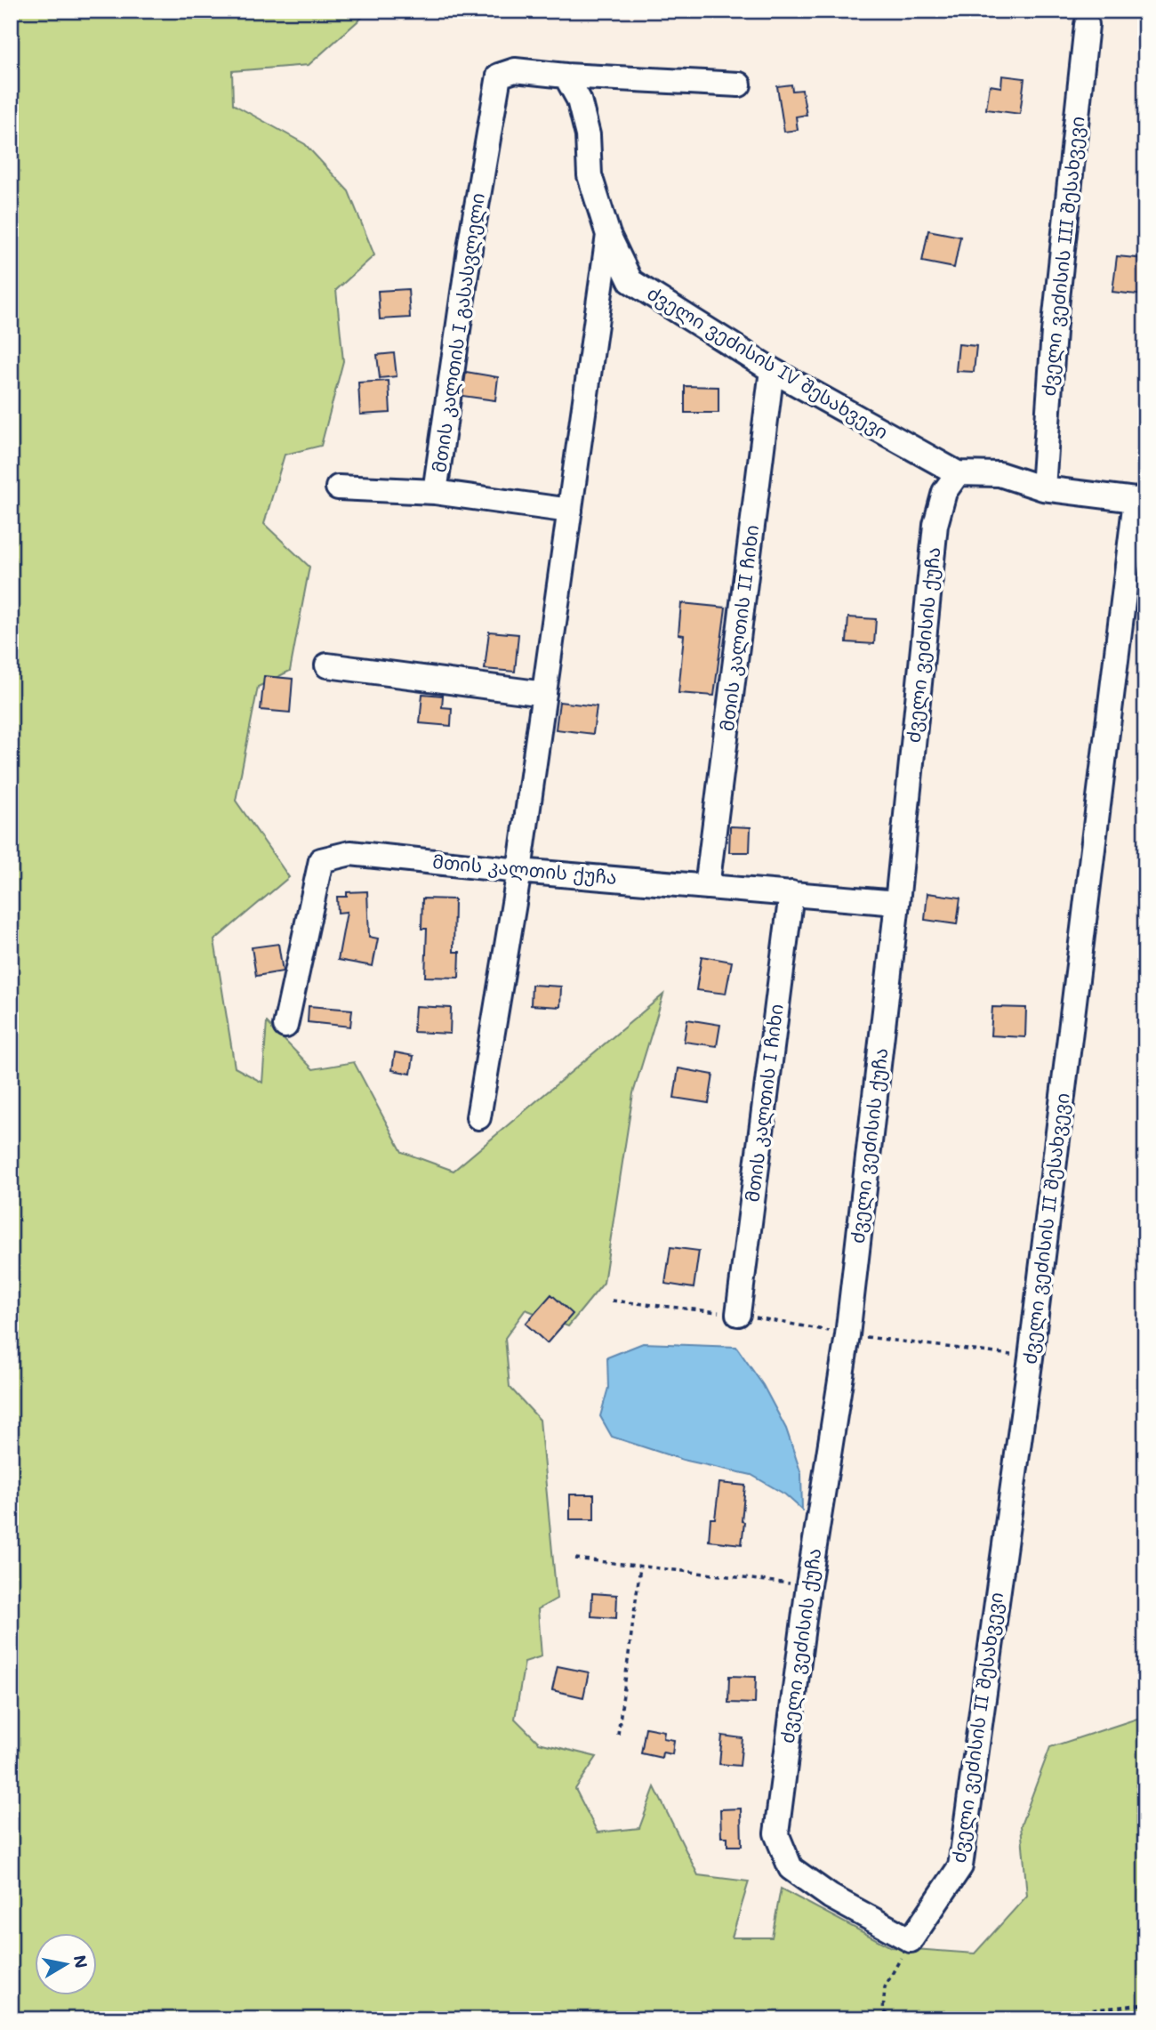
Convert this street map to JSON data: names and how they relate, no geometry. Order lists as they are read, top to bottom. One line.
{"streets":{"street":["ძველი ვეძისის III შესახვევი","მთის კალთის I გასასვლელი","ძველი ვეძისის IV შესახვევი","მთის კალთის II ჩიხი","ძველი ვეძისის ქუჩა","მთის კალთის ქუჩა","მთის კალთის I ჩიხი","ძველი ვეძისის II შესახვევი"]},"crossings":[["მთის კალთის I გასასვლელი","ძველი ვეძისის IV შესახვევი"],["ძველი ვეძისის IV შესახვევი","მთის კალთის II ჩიხი"],["ძველი ვეძისის IV შესახვევი","ძველი ვეძისის ქუჩა"],["მთის კალთის II ჩიხი","მთის კალთის ქუჩა"],["ძველი ვეძისის ქუჩა","მთის კალთის ქუჩა"],["ძველი ვეძისის ქუჩა","ძველი ვეძისის II შესახვევი"],["მთის კალთის ქუჩა","მთის კალთის I ჩიხი"]],"north":"right"}
